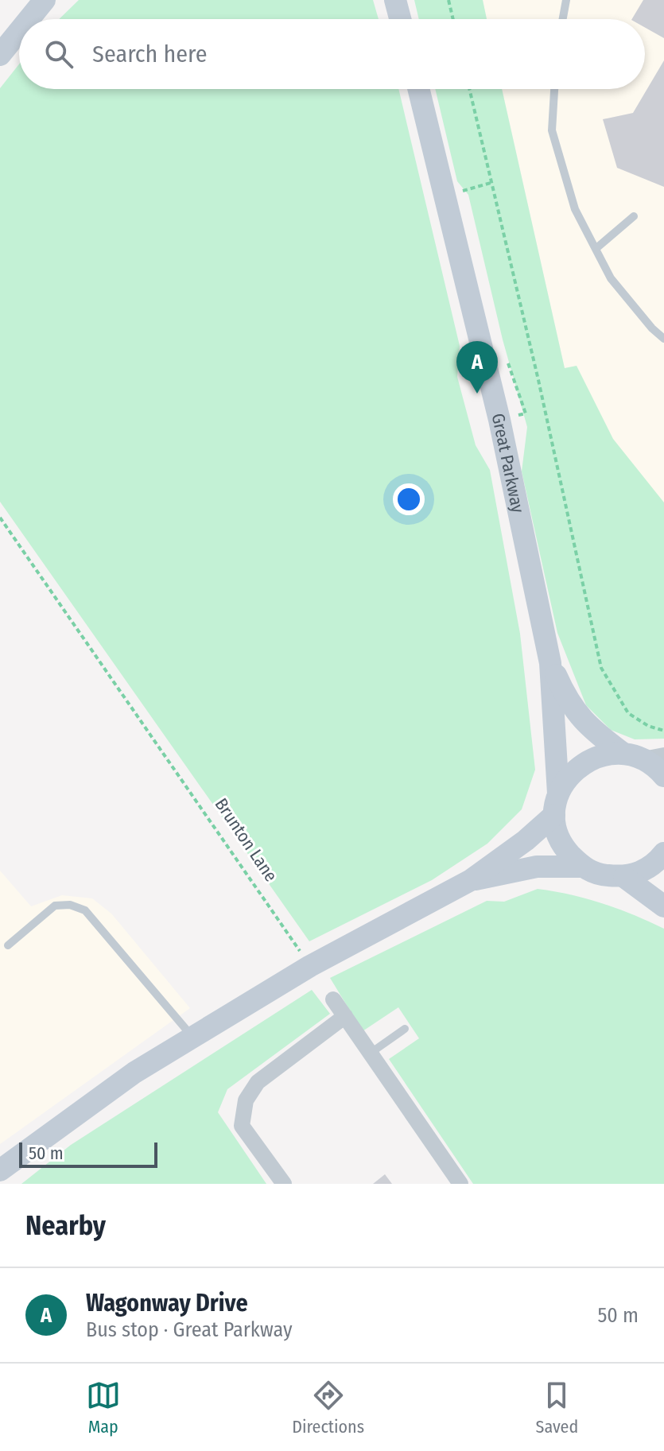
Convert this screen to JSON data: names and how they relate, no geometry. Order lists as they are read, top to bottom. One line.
{"streets":{"street":["Great Parkway"],"path":["Brunton Lane"]},"scale_bar":"50 m","page":{"search":"Search here","pins":"A","scale":"50 m","heading":"Nearby","list":[{"mark":"A","name":"Wagonway Drive","note":"Bus stop · Great Parkway","value":"50 m"}],"nav":["Map","Directions","Saved"]}}
